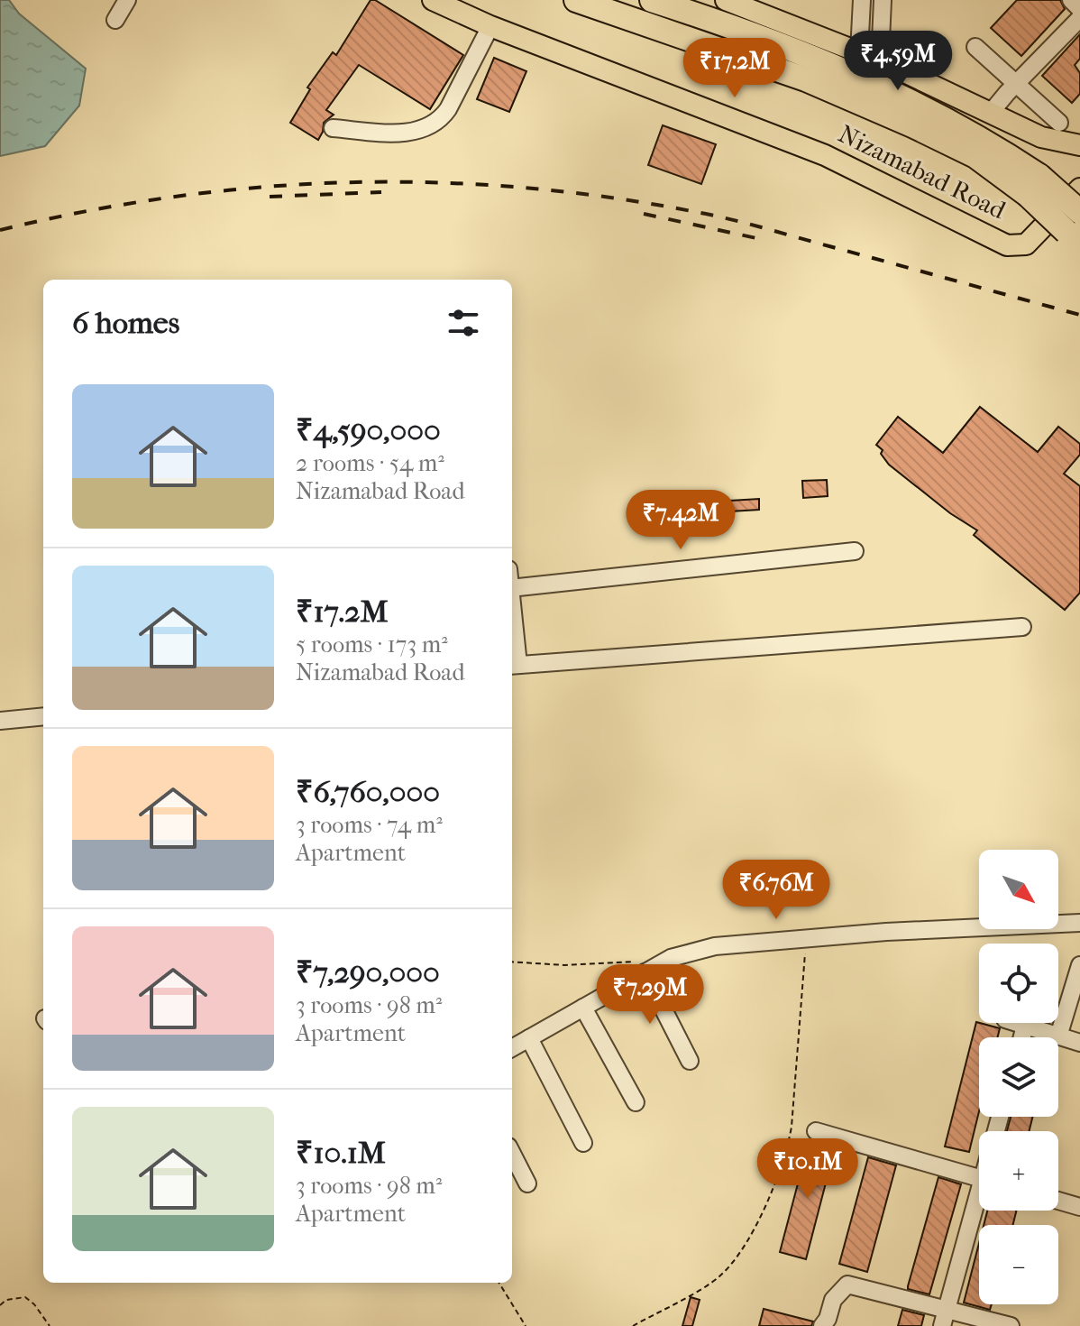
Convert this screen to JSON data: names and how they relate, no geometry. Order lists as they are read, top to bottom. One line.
{"streets":{"highway":["Nizamabad Road"]},"north":"bottom right","page":{"price":["₹4.59M","₹17.2M","₹7.42M","₹6.76M","₹7.29M","₹10.1M"],"heading":"6 homes","list":[{"name":"₹4,590,000","note":"2 rooms · 54 m² · Nizamabad Road"},{"name":"₹17.2M","note":"5 rooms · 173 m² · Nizamabad Road"},{"name":"₹6,760,000","note":"3 rooms · 74 m² · Apartment"},{"name":"₹7,290,000","note":"3 rooms · 98 m² · Apartment"},{"name":"₹10.1M","note":"3 rooms · 98 m² · Apartment"}],"map_buttons":["+","−"]}}
